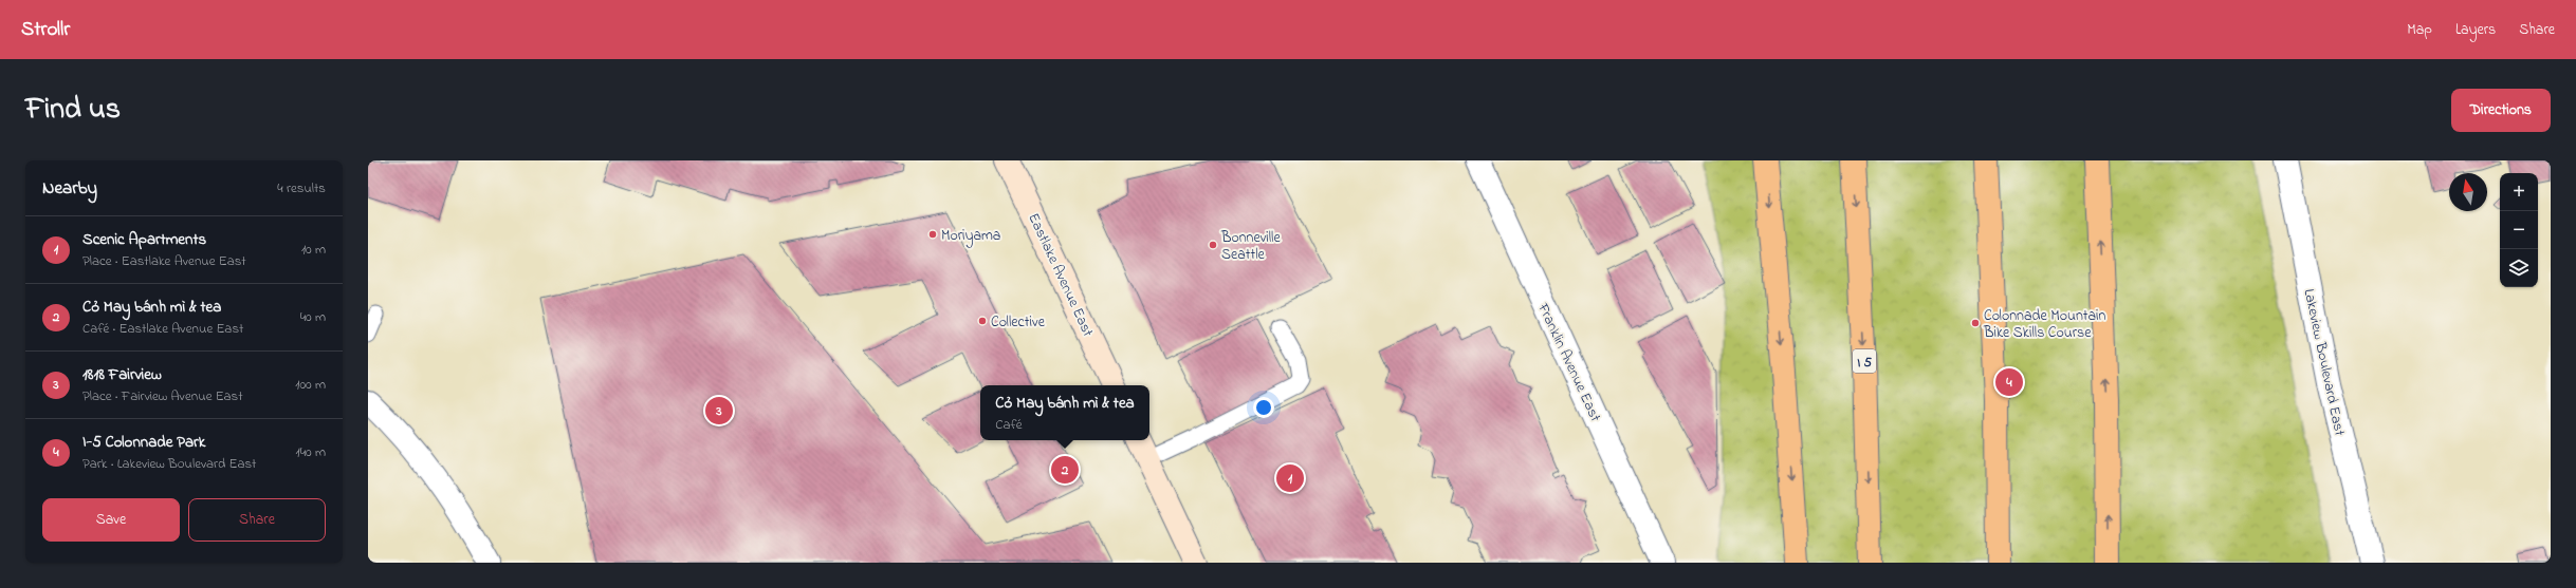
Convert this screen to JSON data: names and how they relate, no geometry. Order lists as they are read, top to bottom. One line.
{"streets":{"highway":["I 5"],"main road":["Eastlake Avenue East"],"street":["Franklin Avenue East","Lakeview Boulevard East"]},"places":["Moriyama","Bonneville Seattle","Collective","Colonnade Mountain Bike Skills Course"],"north":"top","page":{"header":"Strollr","nav":["Map","Layers","Share"],"title":"Find us","buttons":["Directions",["Save","Share"]],"heading":["Nearby","4 results"],"map_buttons":["+","−"],"list":[{"mark":"1","name":"Scenic Apartments","note":"Place · Eastlake Avenue East","value":"10 m"},{"mark":"2","name":"Cỏ May bánh mì & tea","note":"Café · Eastlake Avenue East","value":"40 m"},{"mark":"3","name":"1818 Fairview","note":"Place · Fairview Avenue East","value":"100 m"},{"mark":"4","name":"I-5 Colonnade Park","note":"Park · Lakeview Boulevard East","value":"140 m"}],"pins":["4","3","2","1"],"popup":["Cỏ May bánh mì & tea","Café"]}}
